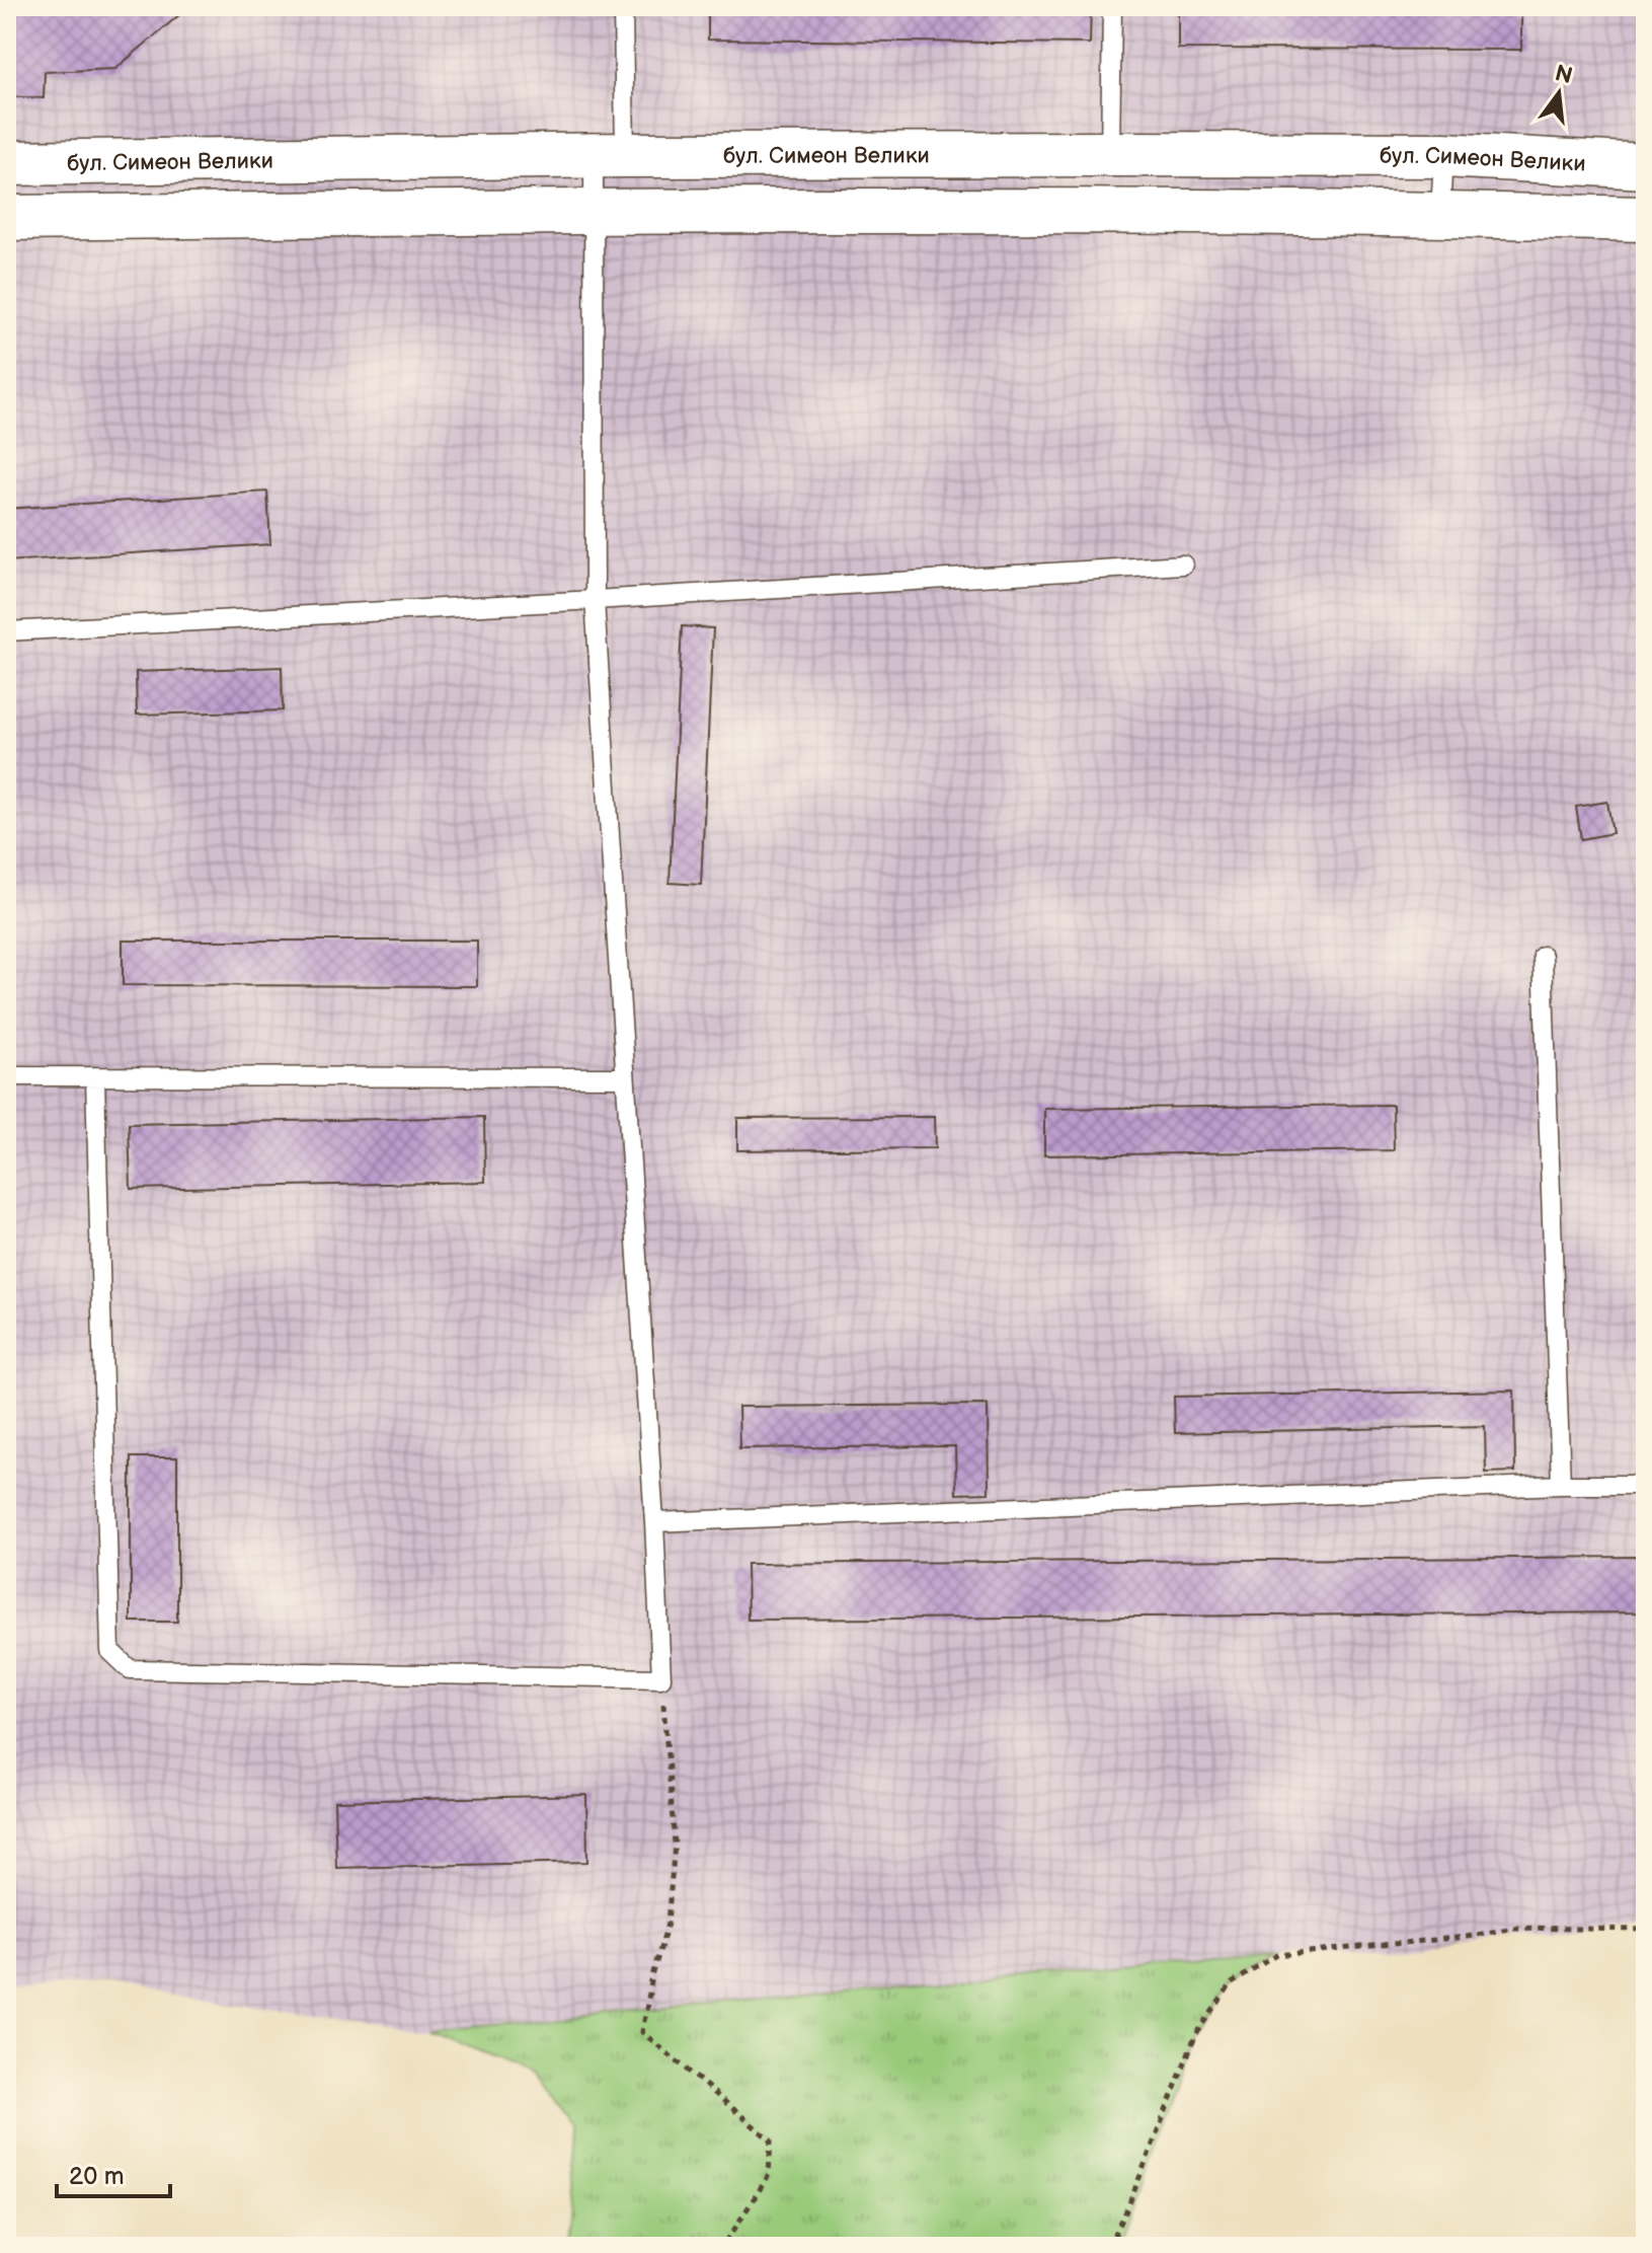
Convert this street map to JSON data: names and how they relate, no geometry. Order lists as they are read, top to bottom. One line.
{"streets":{"main road":["бул. Симеон Велики"]},"scale_bar":"20 m","north":"top"}
